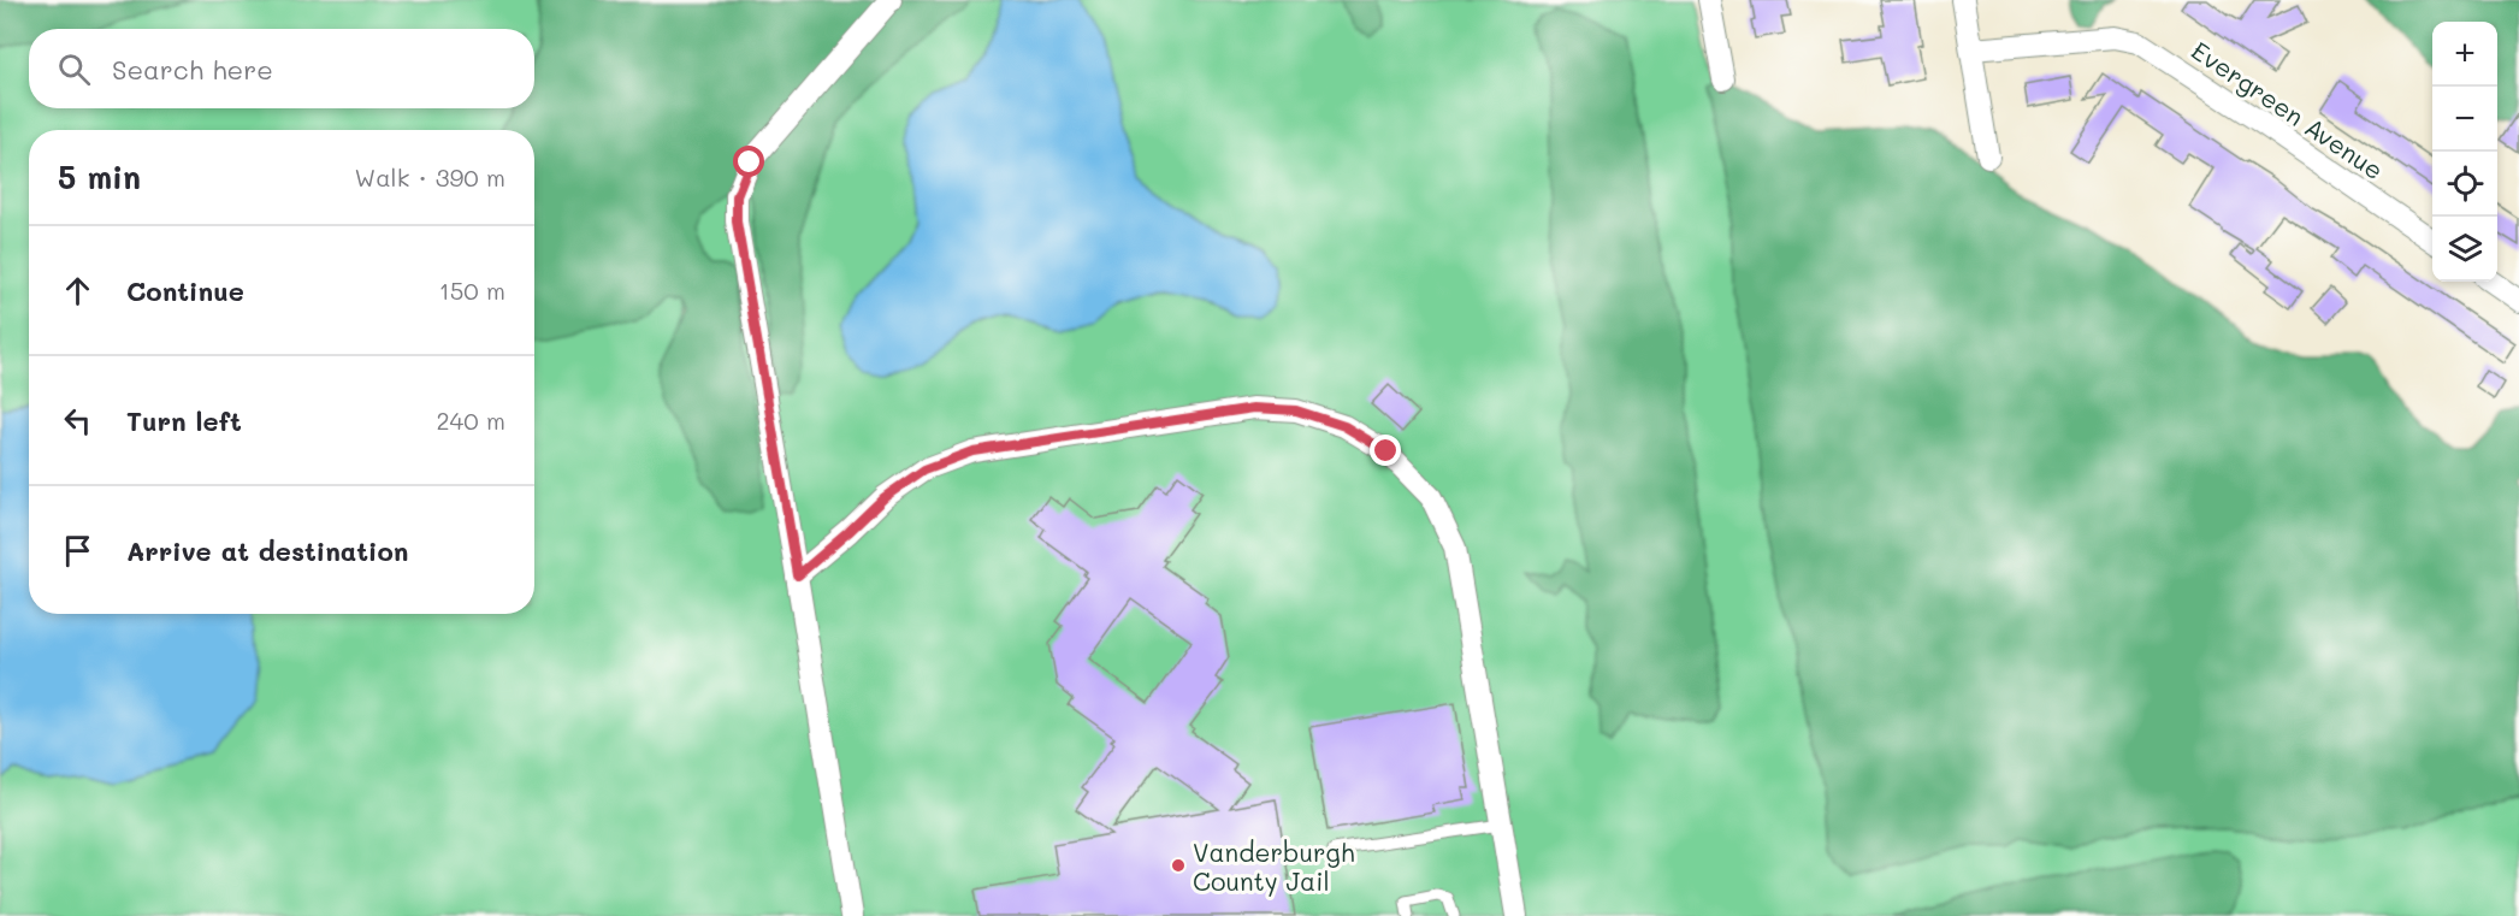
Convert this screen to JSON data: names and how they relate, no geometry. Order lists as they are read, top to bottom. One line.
{"streets":{"street":["Evergreen Avenue"]},"places":["Vanderburgh County Jail"],"page":{"map_buttons":["+","−"],"search":"Search here","heading":["5 min","Walk · 390 m"],"list":[["Continue","150 m"],["Turn left","240 m"],"Arrive at destination"]}}
